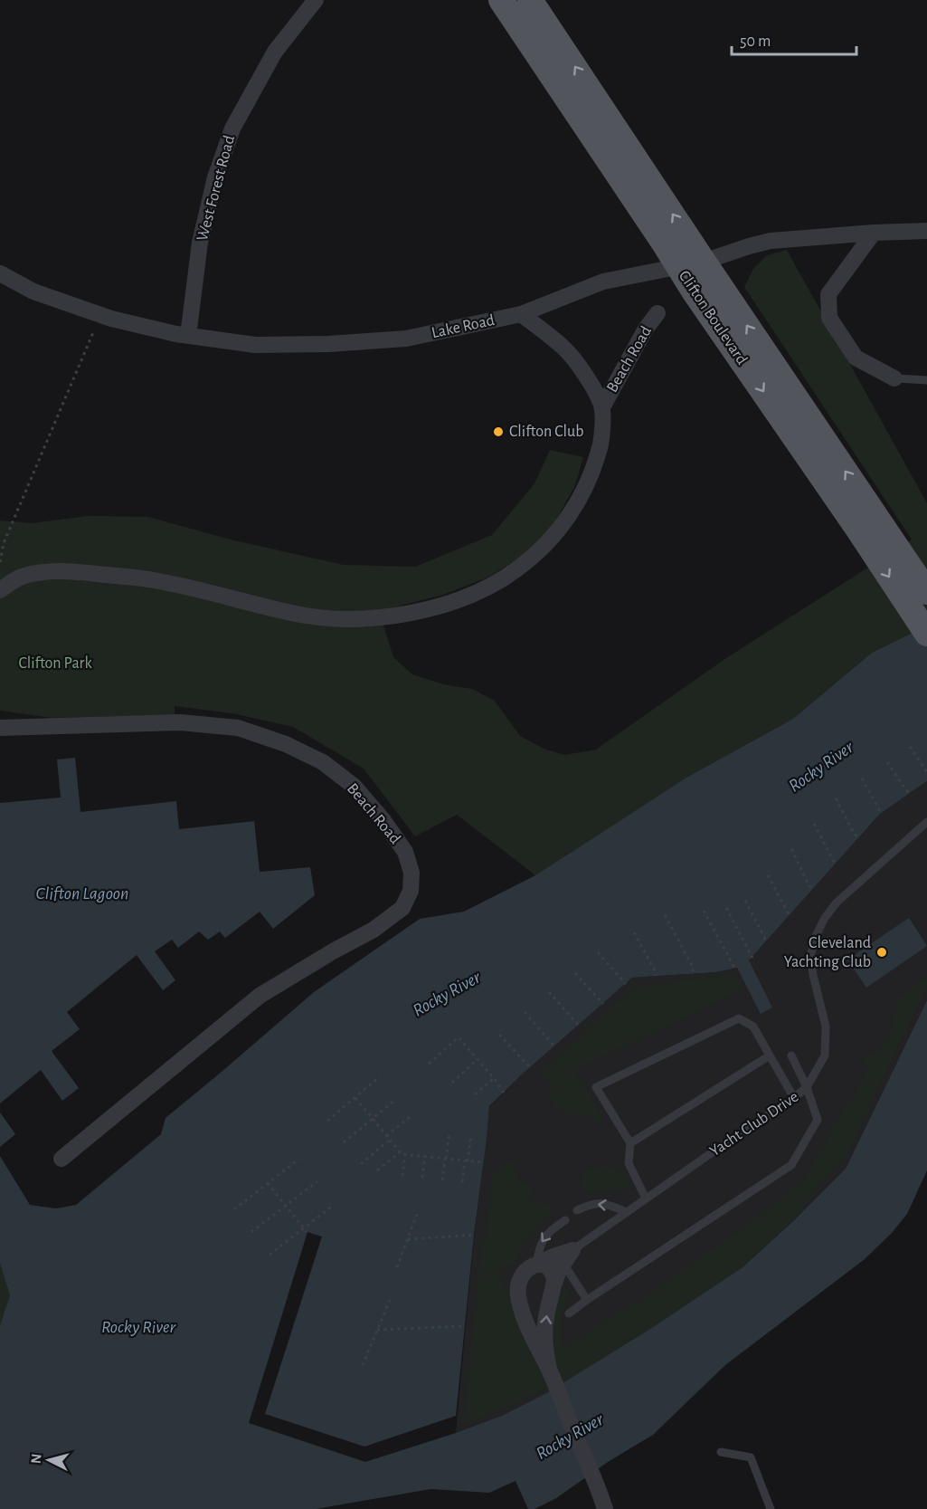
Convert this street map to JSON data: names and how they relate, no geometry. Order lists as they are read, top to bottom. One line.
{"streets":{"main road":["Clifton Boulevard"],"street":["West Forest Road","Lake Road","Beach Road","Yacht Club Drive"]},"crossings":[["West Forest Road","Lake Road"],["Clifton Boulevard","Lake Road"],["Lake Road","Beach Road"]],"water":["Rocky River","Clifton Lagoon"],"parks":["Clifton Park"],"places":["Clifton Club","Cleveland Yachting Club"],"scale_bar":"50 m","north":"left"}
